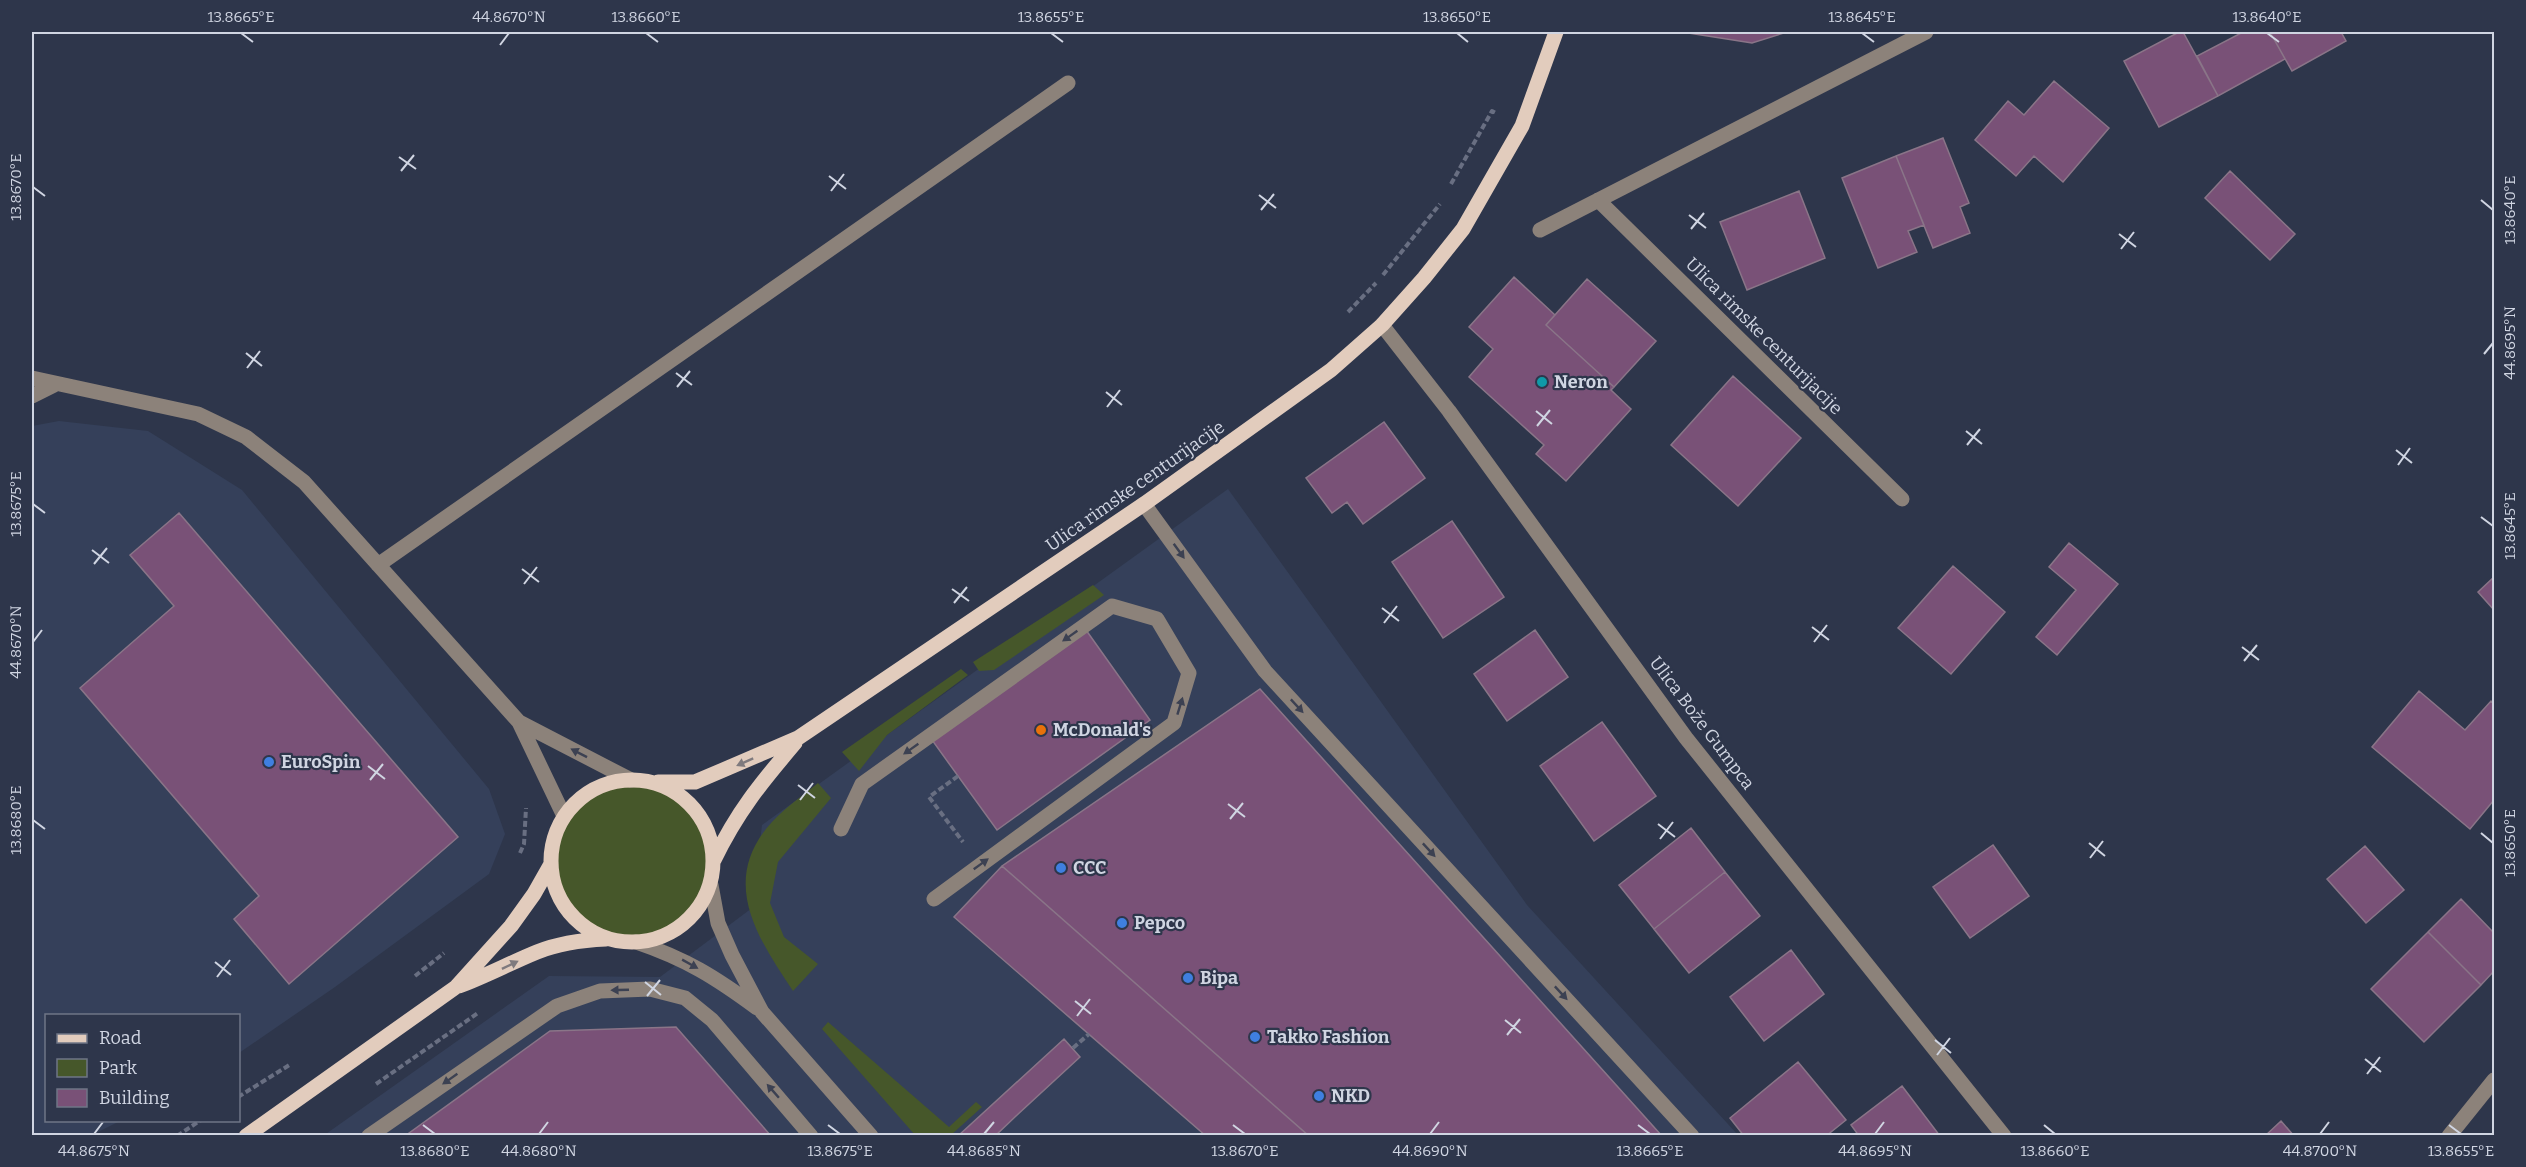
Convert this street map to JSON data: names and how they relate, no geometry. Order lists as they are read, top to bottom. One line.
{"streets":{"main road":["Ulica rimske centurijacije"],"street":["Ulica Bože Gumpca"]},"crossings":[["Ulica rimske centurijacije","Ulica Bože Gumpca"]],"places":["Neron","McDonald's","EuroSpin","CCC","Pepco","Bipa","Takko Fashion","NKD"],"legend":["Road","Park","Building"],"coordinates":["13.8665°E","44.8670°N","13.8660°E","13.8655°E","13.8650°E","13.8645°E","13.8640°E","13.8670°E","44.8695°N","13.8675°E","13.8680°E","44.8675°N","44.8680°N","44.8685°N","44.8690°N","44.8700°N"]}
